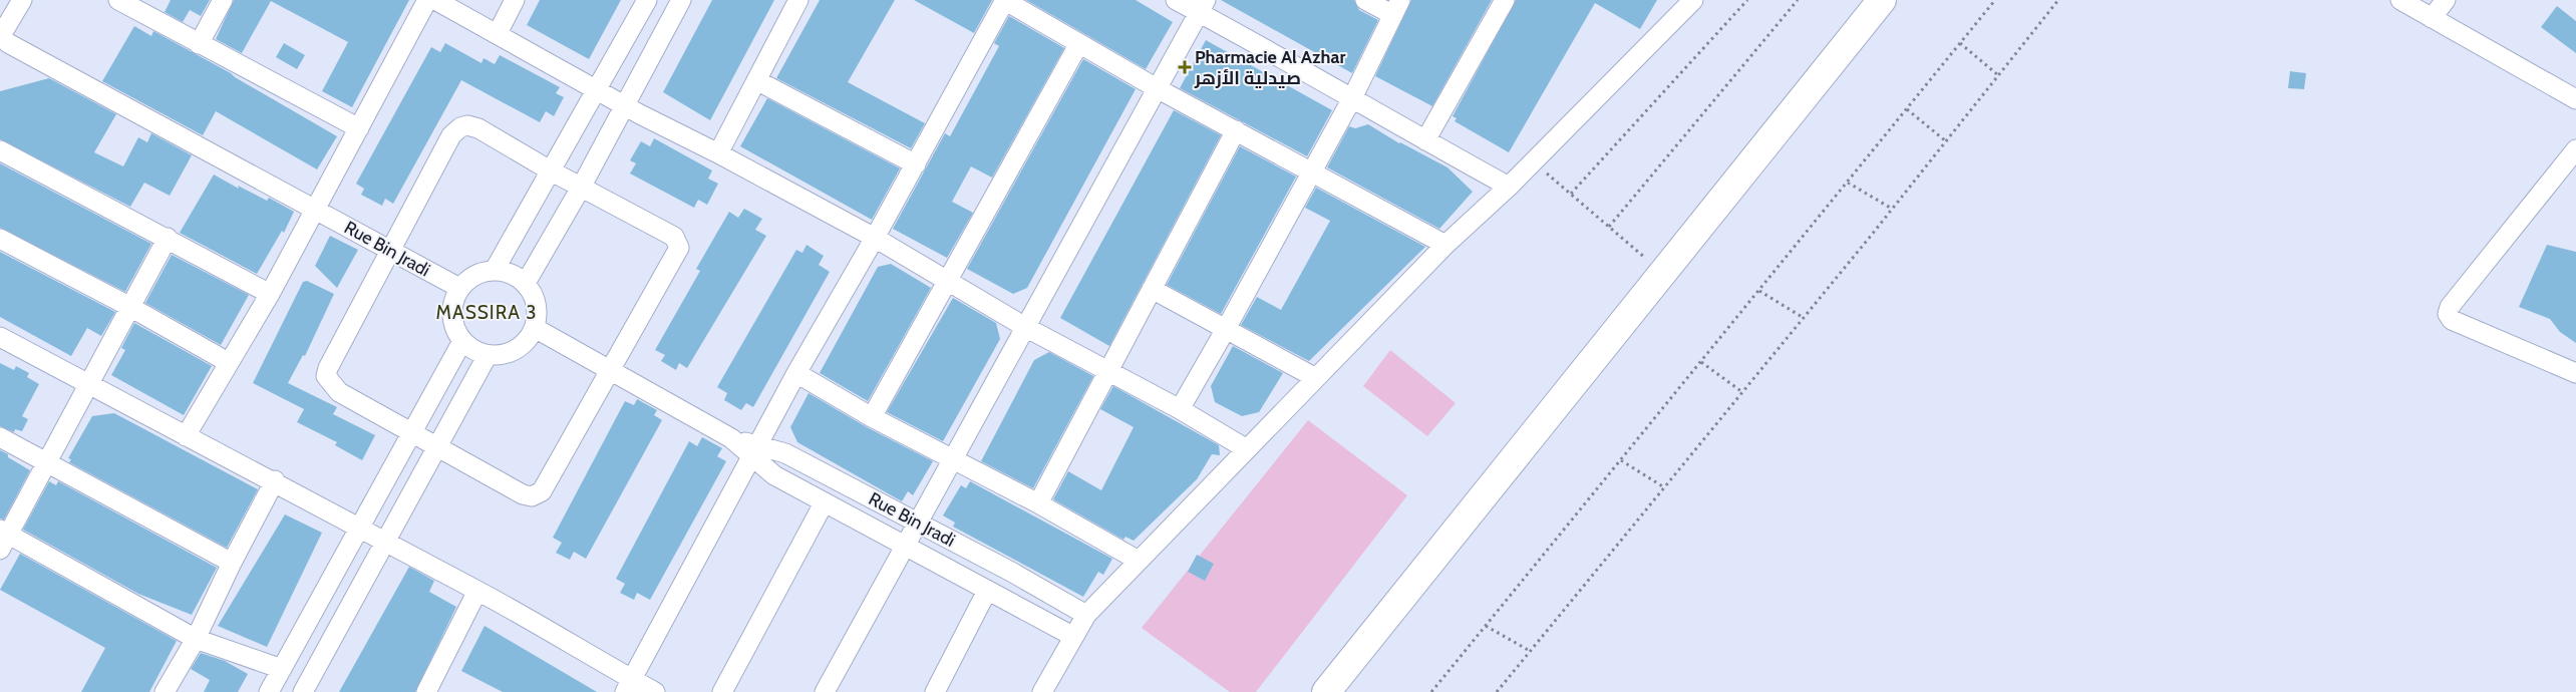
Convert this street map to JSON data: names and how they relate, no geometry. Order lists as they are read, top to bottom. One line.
{"streets":{"street":["Rue Bin Jradi"]},"districts":["MASSIRA 3"],"places":{"health":["Pharmacie Al Azhar صيدلية الأزهر"]}}
